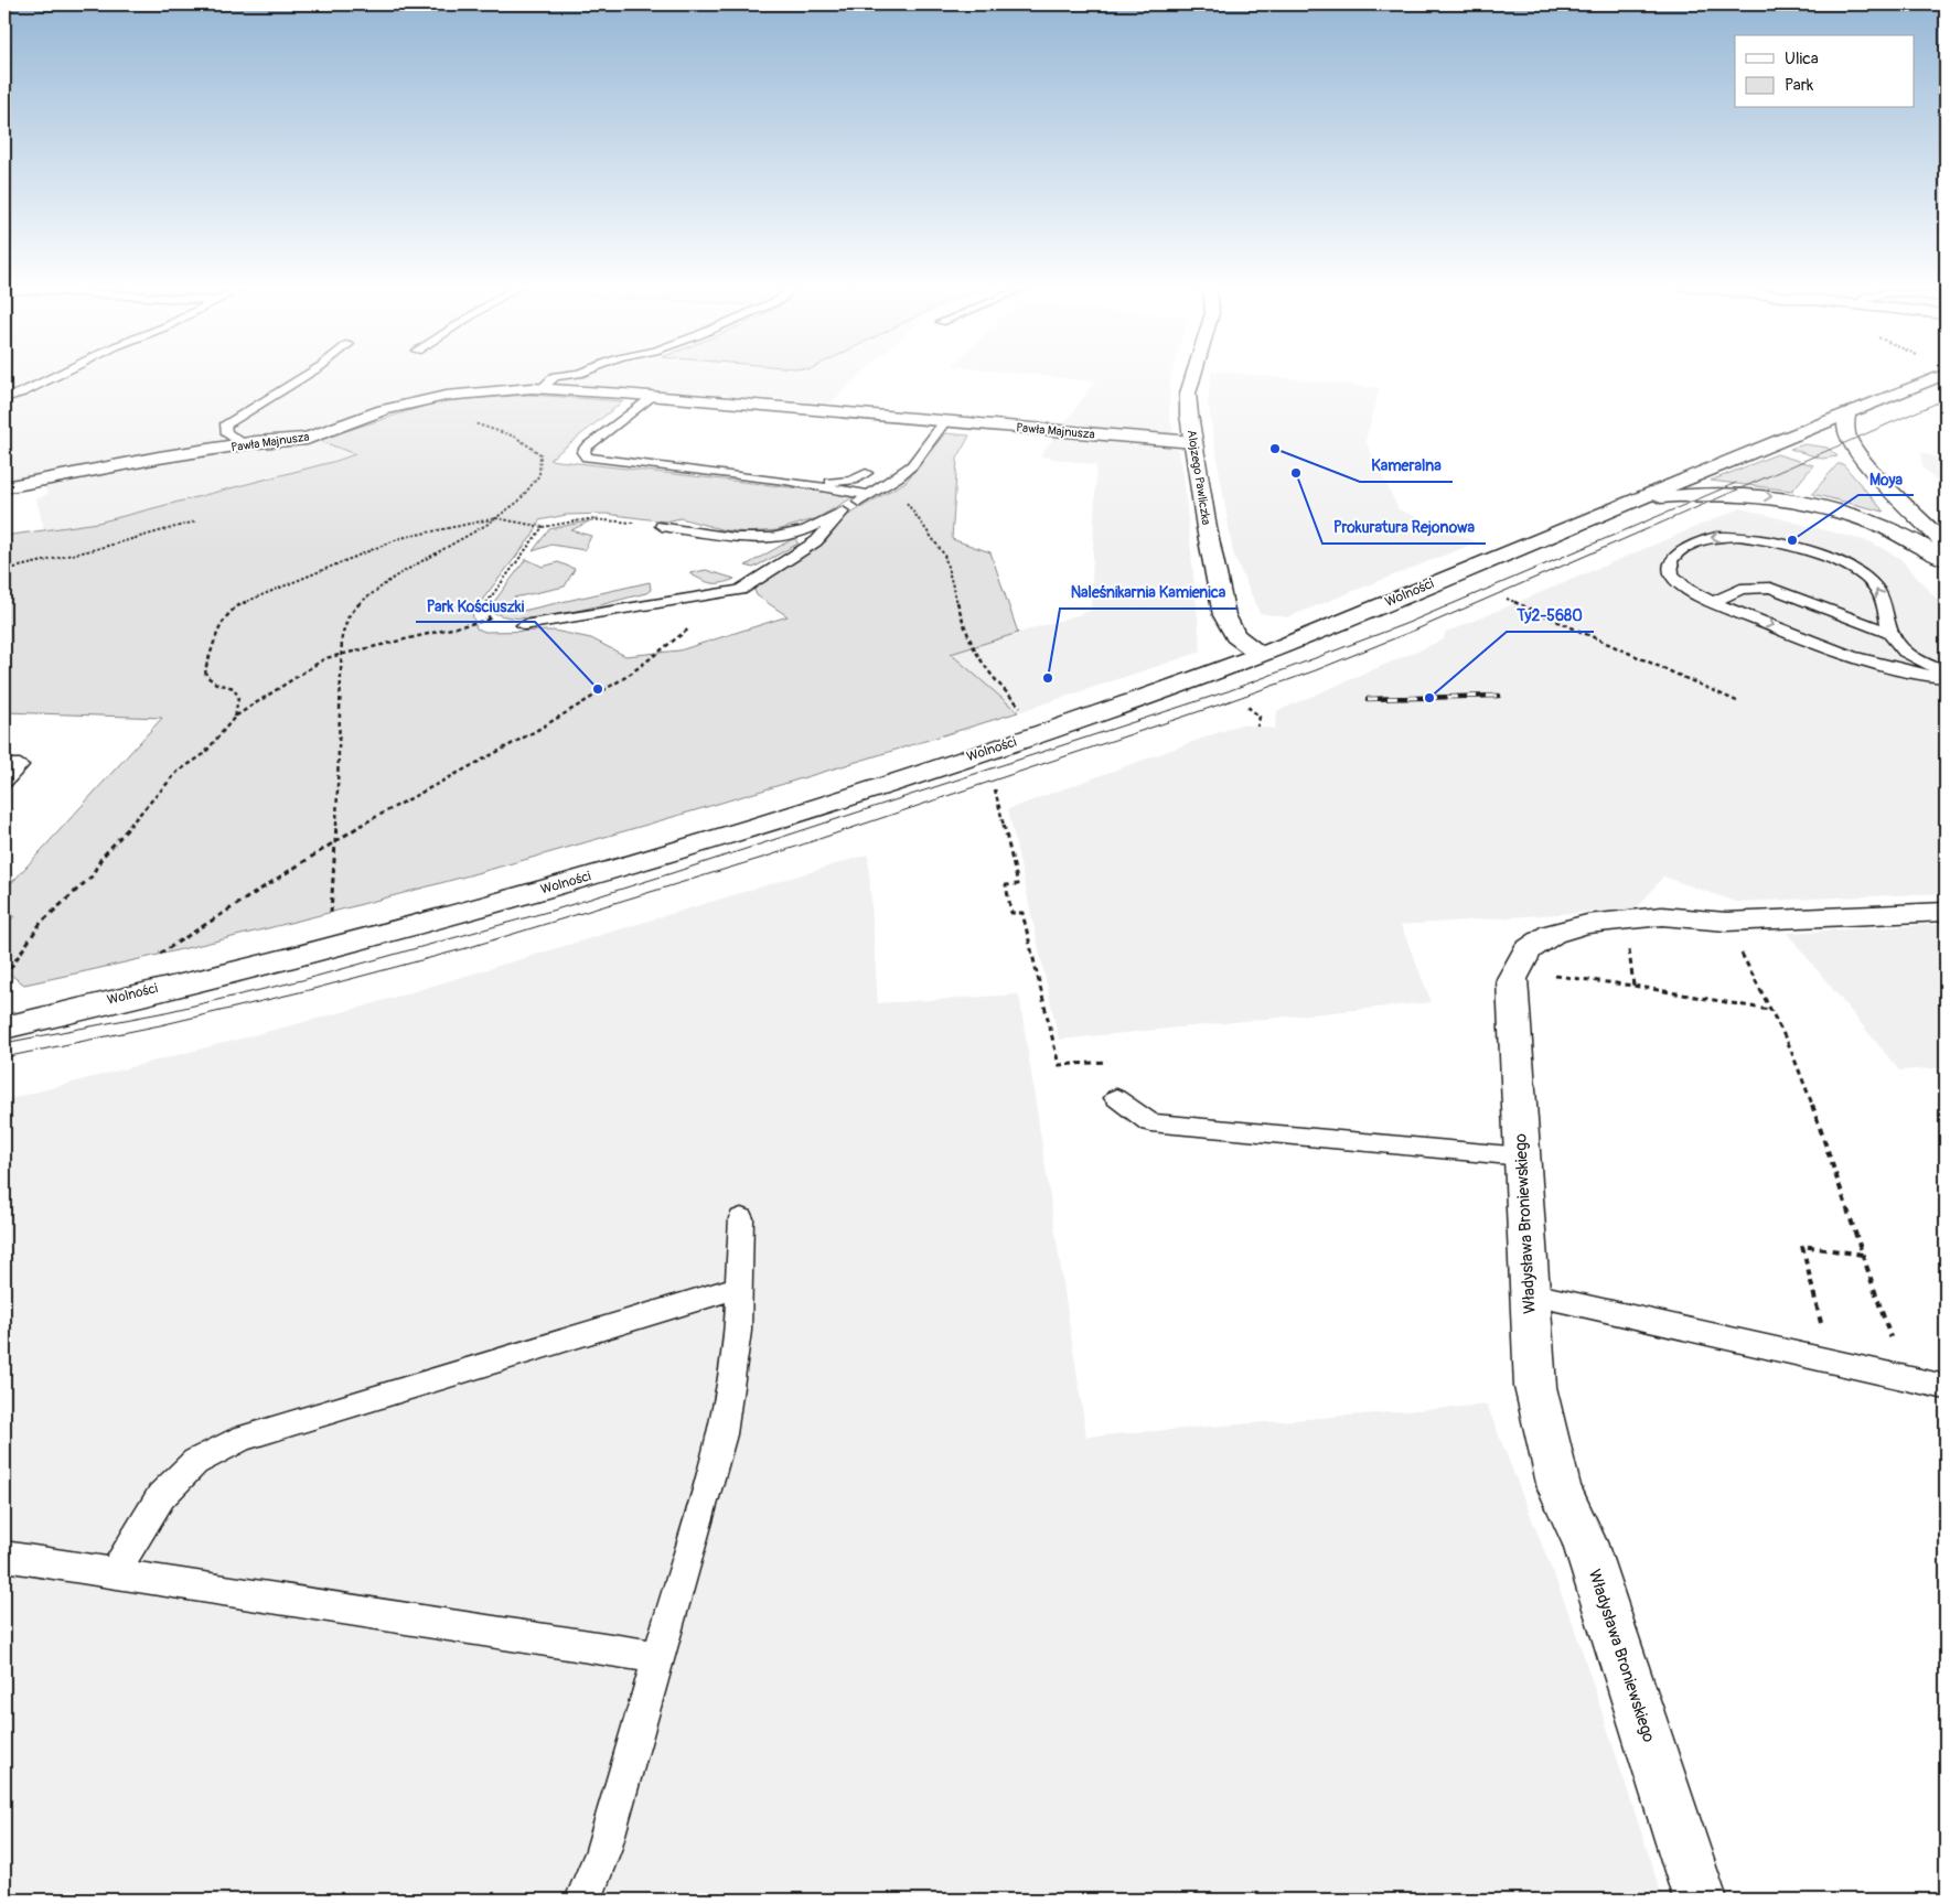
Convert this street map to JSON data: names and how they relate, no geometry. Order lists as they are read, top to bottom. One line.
{"streets":{"street":["Pawła Majnusza","Alojzego Pawliczka","Wolności","Władysława Broniewskiego"]},"crossings":[["Pawła Majnusza","Alojzego Pawliczka"],["Alojzego Pawliczka","Wolności"]],"places":["Kameralna","Prokuratura Rejonowa","Moya","Naleśnikarnia Kamienica","Park Kościuszki","Ty2-5680"],"legend":["Ulica","Park"]}
